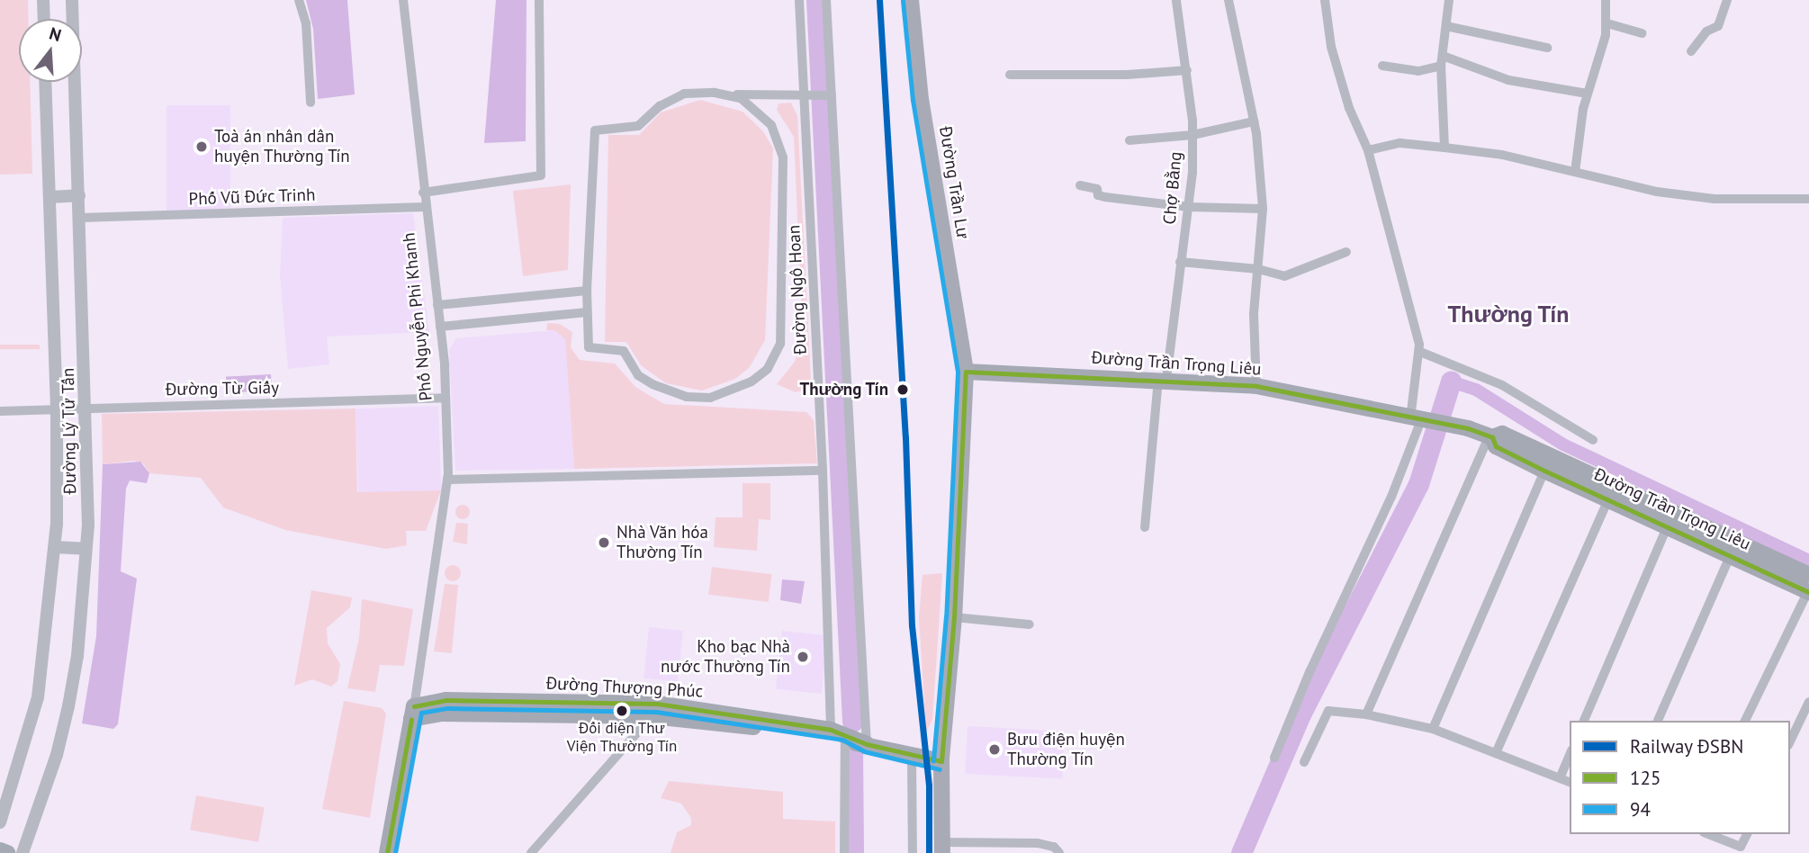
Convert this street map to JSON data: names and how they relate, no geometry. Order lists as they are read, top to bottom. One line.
{"streets":{"highway":["Đường Trần Lư"],"main road":["Phố Nguyễn Phi Khanh","Đường Trần Trọng Liêu","Đường Thượng Phúc"],"street":["Chợ Bằng","Phố Vũ Đức Trinh","Đường Ngô Hoan","Đường Từ Giấy","Đường Lý Tử Tấn"]},"crossings":[["Đường Trần Lư","Đường Trần Trọng Liêu"],["Đường Trần Lư","Đường Thượng Phúc"],["Chợ Bằng","Đường Trần Trọng Liêu"],["Phố Vũ Đức Trinh","Phố Nguyễn Phi Khanh"],["Phố Vũ Đức Trinh","Đường Lý Tử Tấn"],["Đường Ngô Hoan","Đường Thượng Phúc"],["Phố Nguyễn Phi Khanh","Đường Từ Giấy"],["Phố Nguyễn Phi Khanh","Đường Thượng Phúc"],["Đường Từ Giấy","Đường Lý Tử Tấn"]],"districts":["Thường Tín"],"places":["Toà án nhân dân huyện Thường Tín","Thường Tín","Nhà Văn hóa Thường Tín","Kho bạc Nhà nước Thường Tín","Đối diện Thư Viện Thường Tín","Bưu điện huyện Thường Tín"],"lines":["rail line ĐSBN","transit line 94","transit line 125"],"legend":["Railway ĐSBN","125","94"],"north":"top"}
